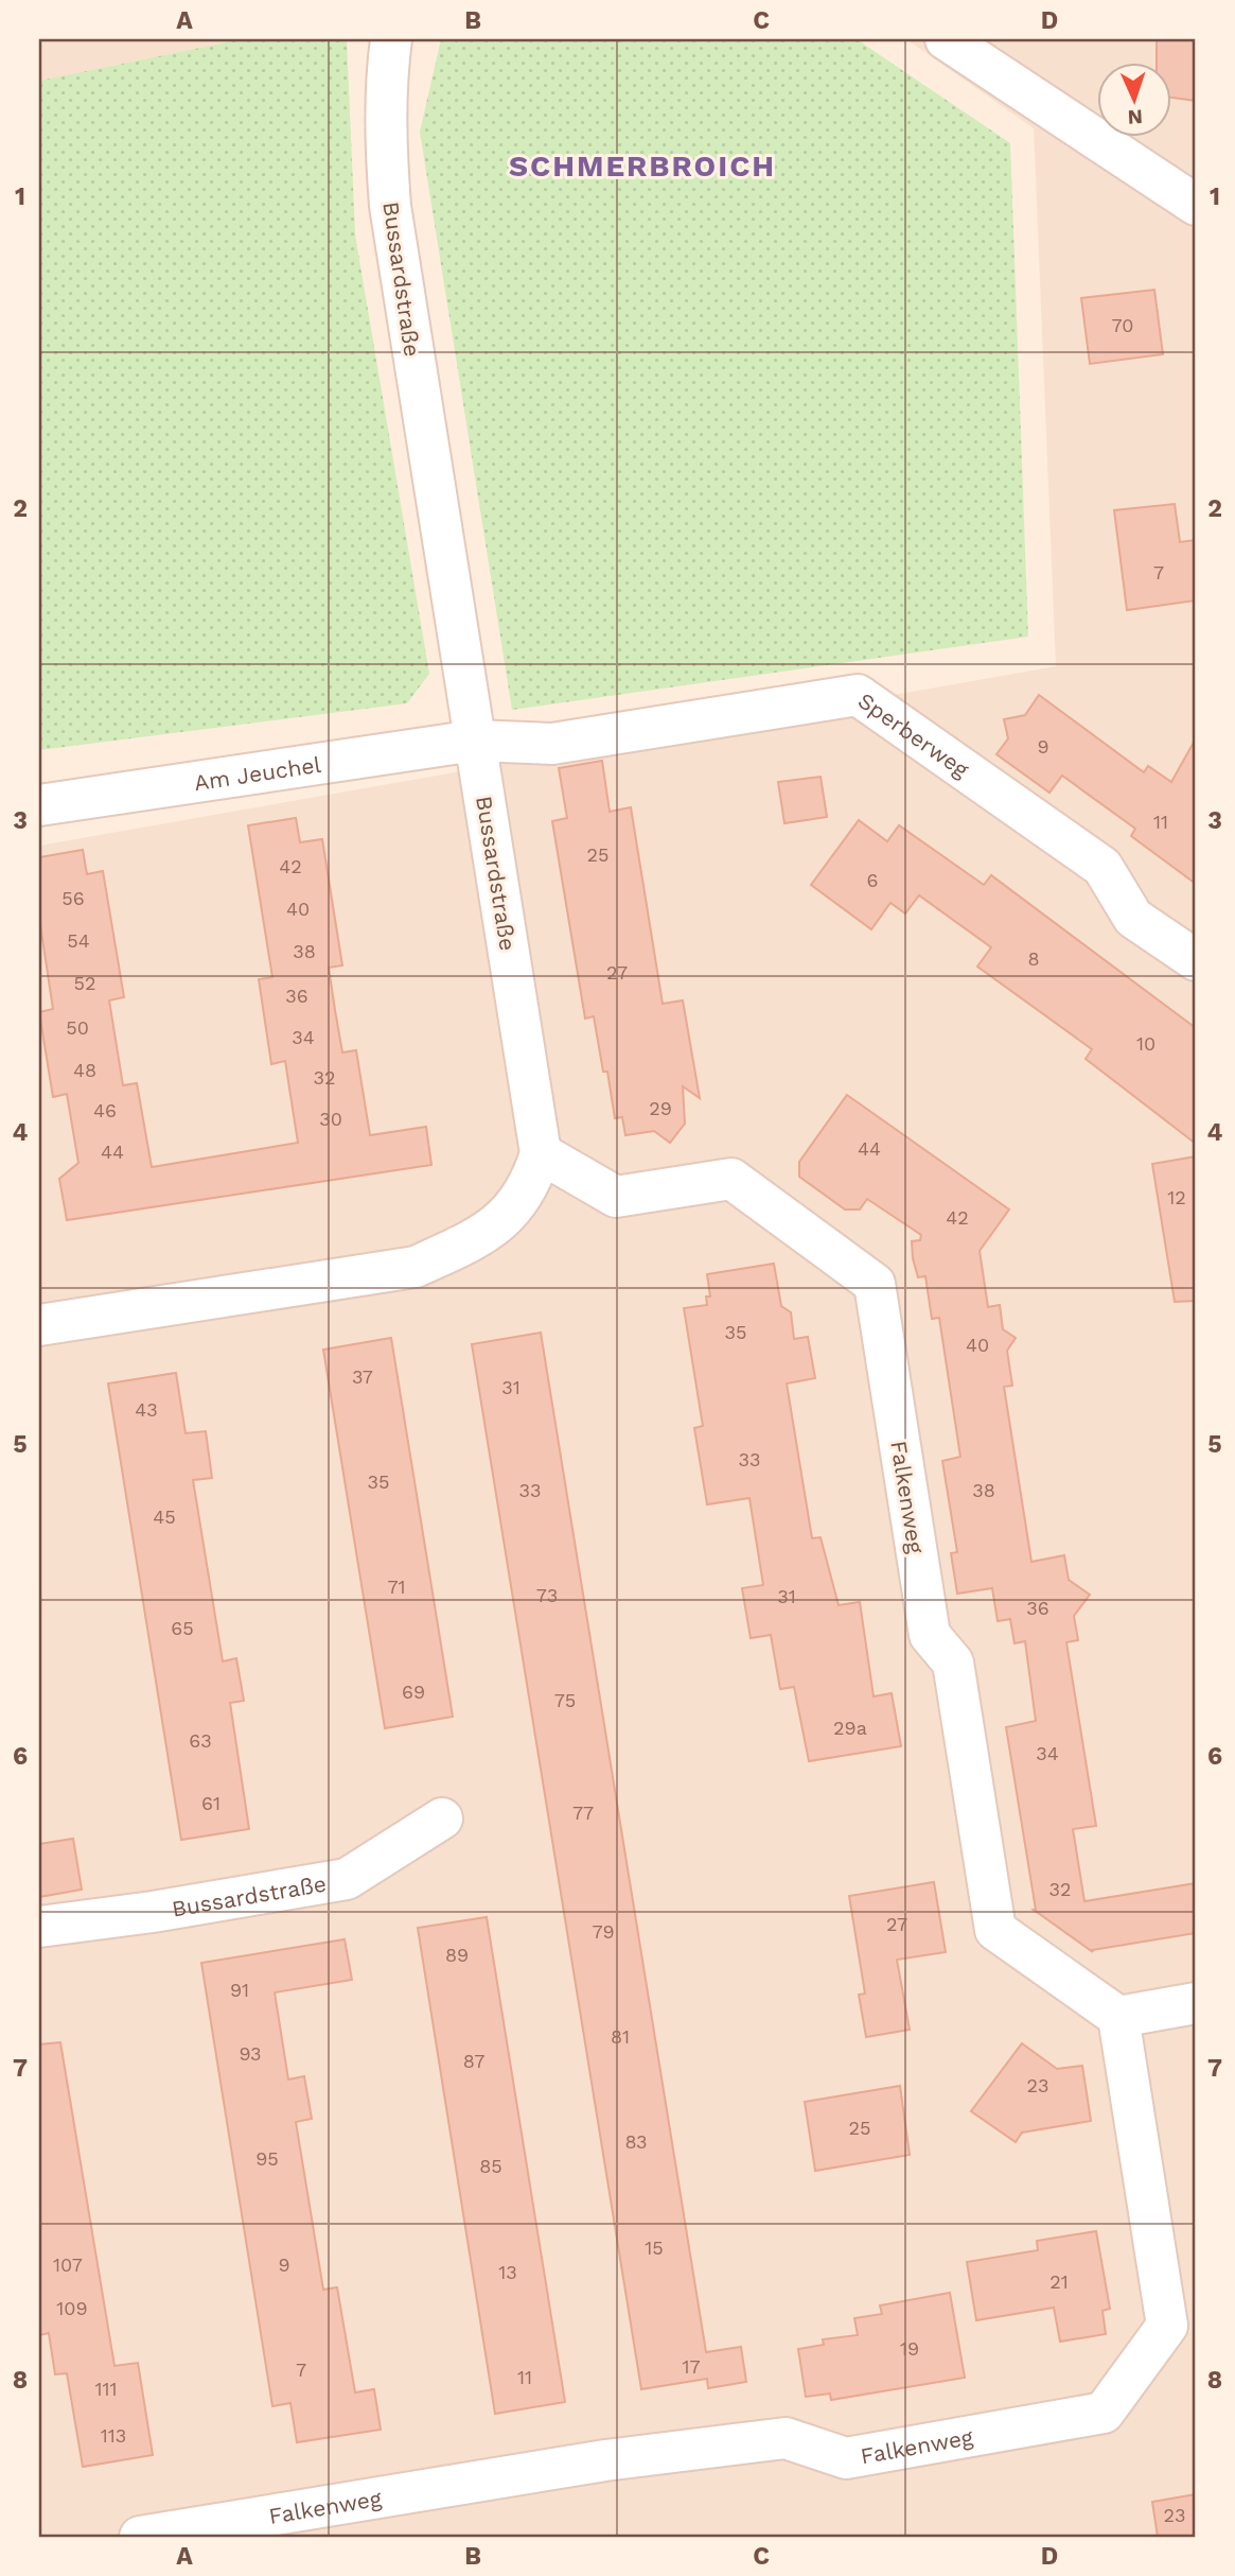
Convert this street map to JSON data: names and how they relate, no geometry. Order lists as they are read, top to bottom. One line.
{"streets":{"street":["Bussardstraße","Sperberweg","Am Jeuchel","Falkenweg"]},"crossings":[["Bussardstraße","Sperberweg"],["Bussardstraße","Am Jeuchel"],["Bussardstraße","Falkenweg"],["Sperberweg","Am Jeuchel"]],"districts":["SCHMERBROICH"],"house_numbers":["70","7","9","11","25","42","6","56","40","54","38","8","27","52","36","50","34","10","48","32","29","46","30","44","44","12","42","35","40","37","31","43","33","35","33","38","45","71","73","31","36","65","69","75","29a","63","34","61","77","32","27","79","89","91","81","93","87","23","25","83","95","85","15","107","9","13","21","109","19","17","7","11","111","113","23"],"north":"bottom","grid":{"columns":["A","B","C","D"],"rows":["1","2","3","4","5","6","7","8"]}}
